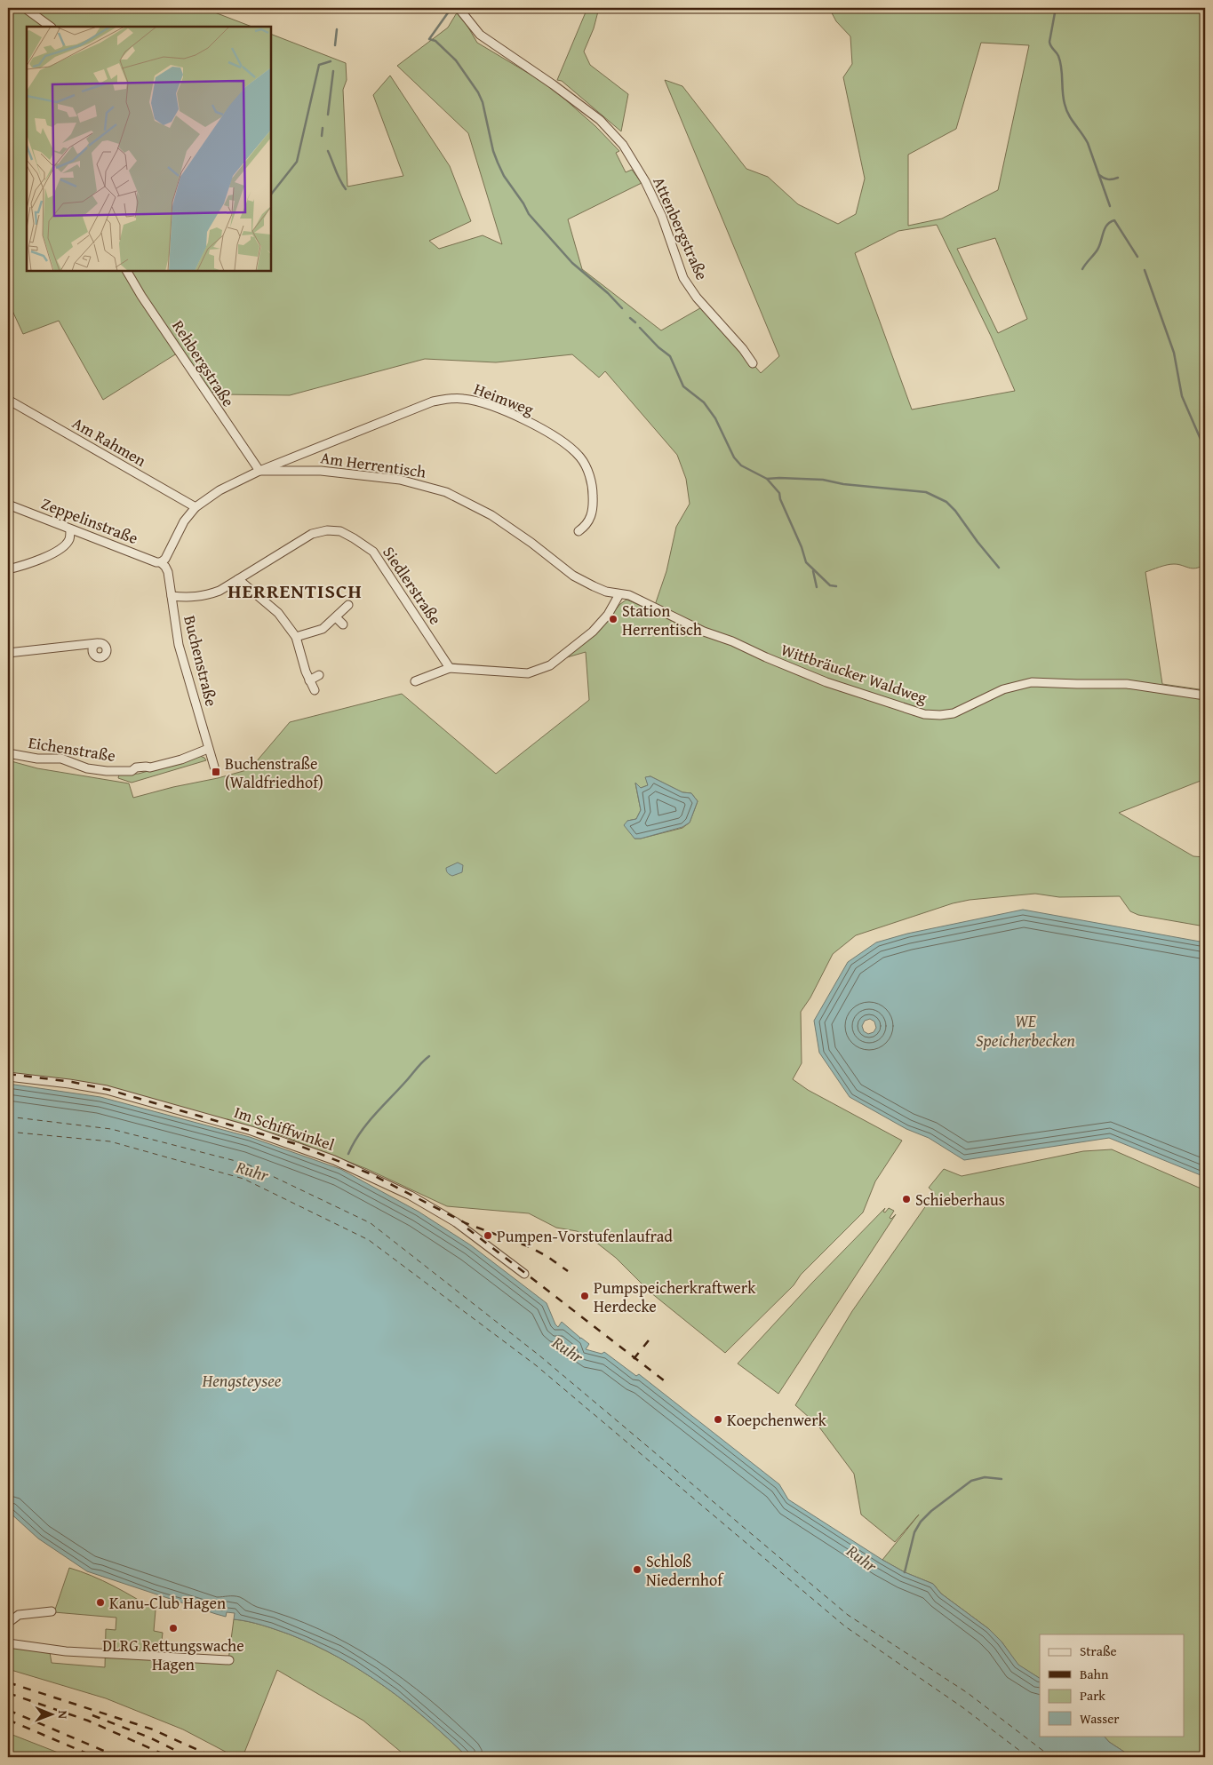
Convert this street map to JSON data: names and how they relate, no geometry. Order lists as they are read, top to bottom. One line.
{"streets":{"street":["Attenbergstraße","Rehbergstraße","Heimweg","Am Rahmen","Am Herrentisch","Zeppelinstraße","Siedlerstraße","Buchenstraße","Wittbräucker Waldweg","Eichenstraße","Im Schiffwinkel"]},"crossings":[["Rehbergstraße","Heimweg"],["Rehbergstraße","Am Herrentisch"],["Heimweg","Am Herrentisch"],["Am Rahmen","Am Herrentisch"],["Am Herrentisch","Zeppelinstraße"],["Am Herrentisch","Buchenstraße"],["Am Herrentisch","Wittbräucker Waldweg"],["Zeppelinstraße","Buchenstraße"],["Siedlerstraße","Buchenstraße"],["Buchenstraße","Eichenstraße"]],"districts":["HERRENTISCH"],"water":["WE Speicherbecken","Ruhr","Hengsteysee"],"places":{"other":["Station Herrentisch","Schieberhaus","Pumpen-Vorstufenlaufrad","Pumpspeicherkraftwerk Herdecke","Koepchenwerk","Schloß Niedernhof","Kanu-Club Hagen","DLRG Rettungswache Hagen"],"transit":["Buchenstraße (Waldfriedhof)"]},"legend":["Straße","Bahn","Park","Wasser"],"north":"right"}
